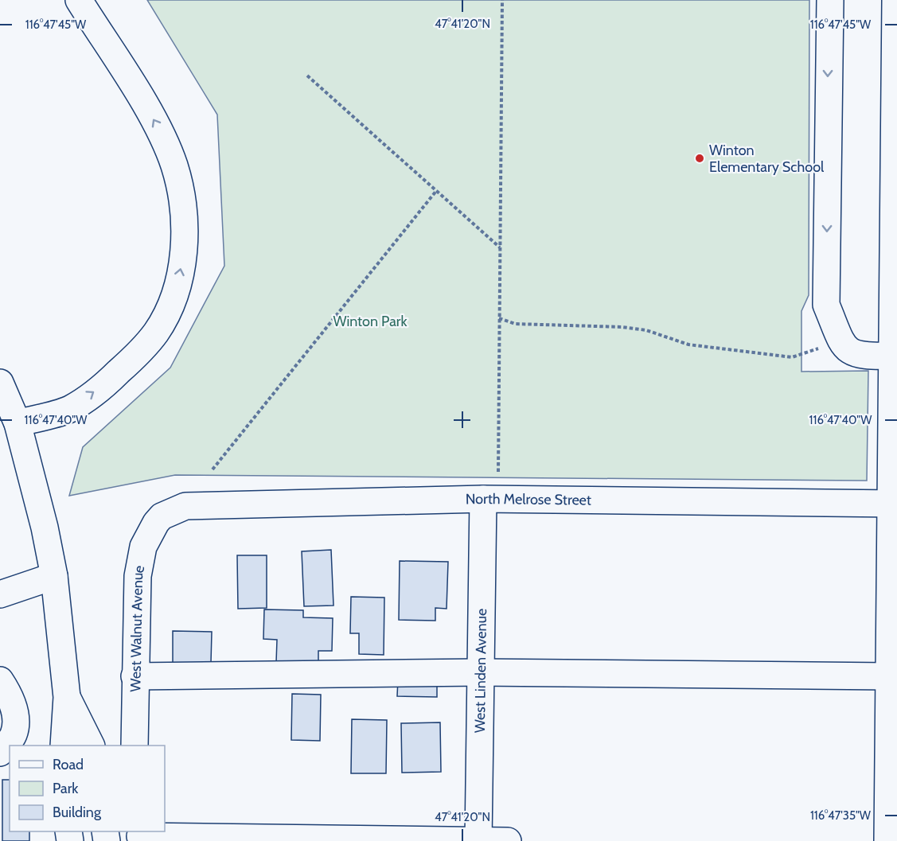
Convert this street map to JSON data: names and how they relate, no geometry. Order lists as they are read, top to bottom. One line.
{"streets":{"main road":["North Melrose Street","West Walnut Avenue","West Linden Avenue"]},"crossings":[["North Melrose Street","West Walnut Avenue"],["North Melrose Street","West Linden Avenue"]],"parks":["Winton Park"],"places":["Winton Elementary School"],"legend":["Road","Park","Building"],"coordinates":["47°41'20\"N","116°47'45\"W","116°47'40\"W","116°47'35\"W"]}
